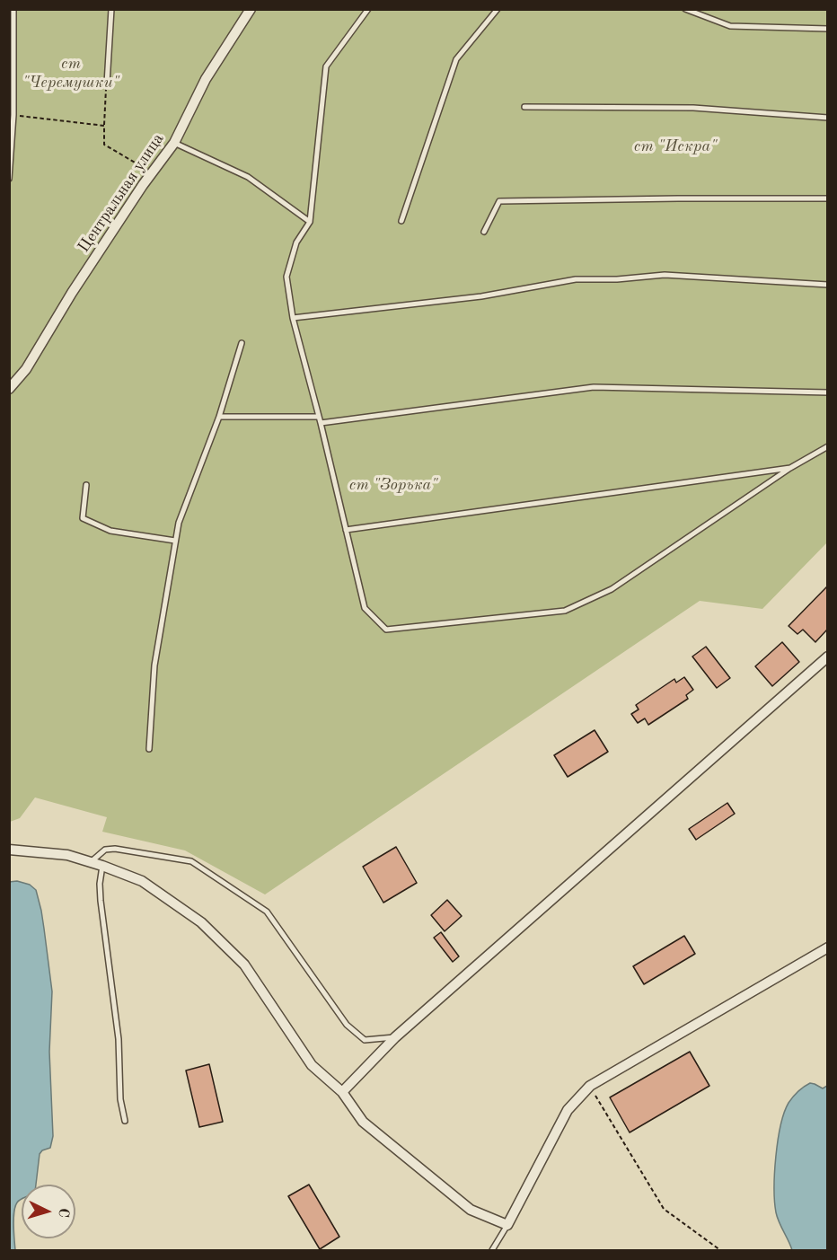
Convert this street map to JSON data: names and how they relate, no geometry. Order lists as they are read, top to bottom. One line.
{"streets":{"street":["Центральная улица"]},"parks":["ст \"Черемушки\"","ст \"Искра\"","ст \"Зорька\""],"north":"right"}
